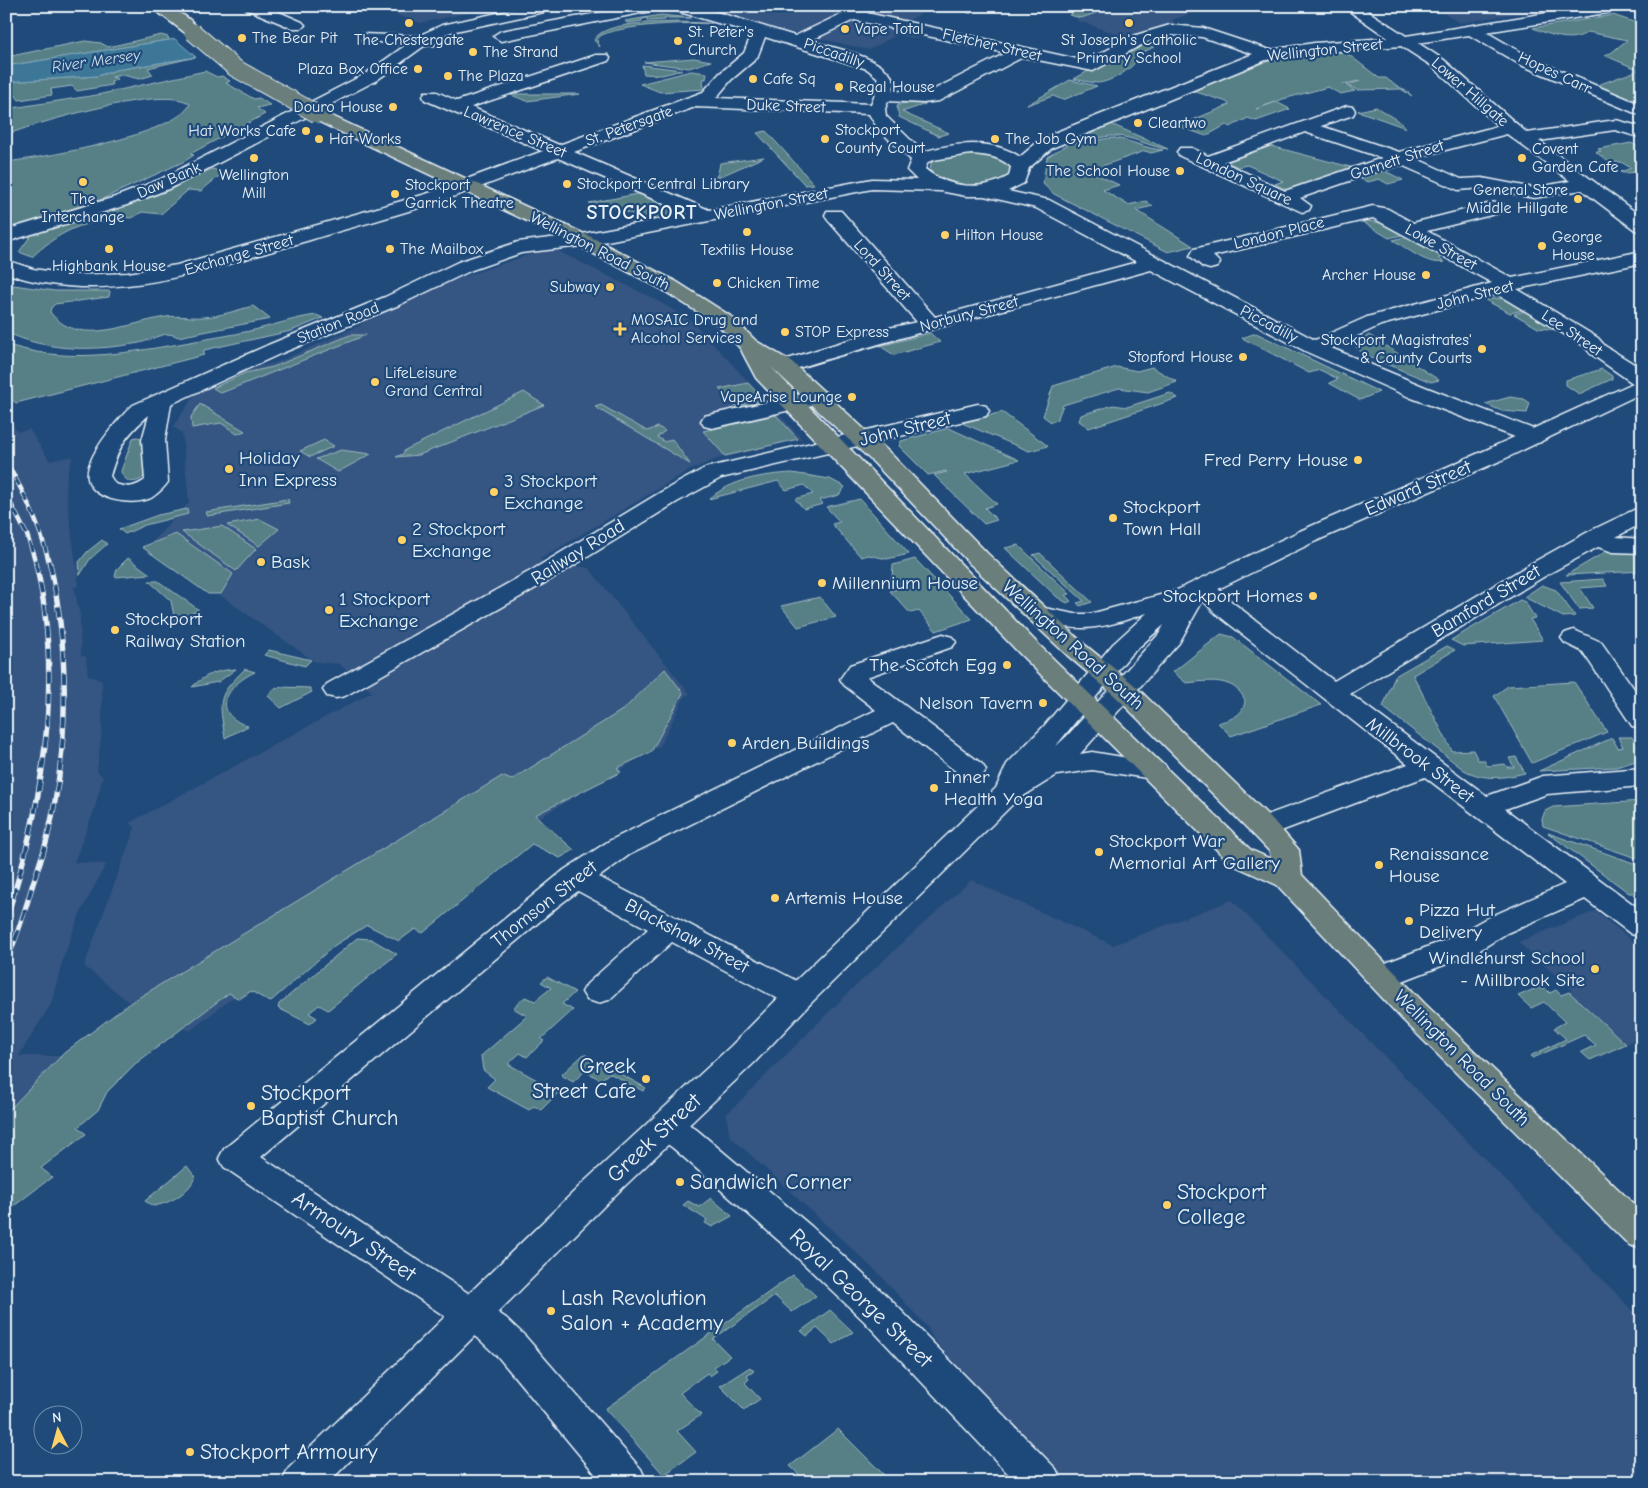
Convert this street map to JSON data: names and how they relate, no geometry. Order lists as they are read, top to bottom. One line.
{"streets":{"highway":["Wellington Road South"],"street":["Fletcher Street","Wellington Street","Piccadilly","Hopes Carr","Lower Hillgate","Duke Street","St. Petersgate","Lawrence Street","Garnett Street","London Square","Daw Bank","London Place","Lowe Street","Exchange Street","Lord Street","John Street","Norbury Street","Station Road","Lee Street","Edward Street","Railway Road","Bamford Street","Millbrook Street","Thomson Street","Blackshaw Street","Greek Street","Armoury Street","Royal George Street"]},"crossings":[["Fletcher Street","Wellington Street"],["Fletcher Street","Duke Street"],["Wellington Street","Piccadilly"],["Wellington Street","Hopes Carr"],["Wellington Street","Lower Hillgate"],["Wellington Street","Lawrence Street"],["Wellington Street","Wellington Road South"],["Wellington Street","Station Road"],["Piccadilly","Duke Street"],["Piccadilly","St. Petersgate"],["Piccadilly","John Street"],["Piccadilly","Norbury Street"],["Piccadilly","Edward Street"],["Lower Hillgate","Garnett Street"],["Duke Street","St. Petersgate"],["St. Petersgate","Lawrence Street"],["St. Petersgate","Wellington Road South"],["St. Petersgate","Exchange Street"],["Garnett Street","London Square"],["London Square","London Place"],["Daw Bank","Wellington Road South"],["London Place","Lowe Street"],["Lowe Street","John Street"],["Lowe Street","Lee Street"],["Wellington Road South","Exchange Street"],["Wellington Road South","John Street"],["Wellington Road South","Norbury Street"],["Wellington Road South","Station Road"],["Wellington Road South","Edward Street"],["Wellington Road South","Railway Road"],["Wellington Road South","Greek Street"],["Lord Street","Norbury Street"],["John Street","Lee Street"],["John Street","Railway Road"],["Edward Street","Millbrook Street"],["Edward Street","Greek Street"],["Bamford Street","Millbrook Street"],["Thomson Street","Blackshaw Street"],["Thomson Street","Armoury Street"],["Blackshaw Street","Greek Street"],["Greek Street","Armoury Street"],["Greek Street","Royal George Street"]],"districts":["STOCKPORT"],"water":["River Mersey"],"places":{"other":["The Chestergate","St Joseph's Catholic Primary School","Vape Total","The Bear Pit","St. Peter's Church","The Strand","Plaza Box Office","The Plaza","Cafe Sq","Regal House","Douro House","Cleartwo","Hat Works Cafe","Hat Works","Stockport County Court","The Job Gym","Wellington Mill","Covent Garden Cafe","The School House","The Interchange","Stockport Central Library","Stockport Garrick Theatre","General Store Middle Hillgate","Textilis House","Hilton House","George House","Highbank House","The Mailbox","Archer House","Chicken Time","Subway","STOP Express","Stockport Magistrates' & County Courts","Stopford House","LifeLeisure Grand Central","VapeArise Lounge","Fred Perry House","Holiday Inn Express","3 Stockport Exchange","Stockport Town Hall","2 Stockport Exchange","Bask","Millennium House","Stockport Homes","1 Stockport Exchange","Stockport Railway Station","The Scotch Egg","Nelson Tavern","Arden Buildings","Inner Health Yoga","Stockport War Memorial Art Gallery","Renaissance House","Artemis House","Pizza Hut Delivery","Windlehurst School - Millbrook Site","Greek Street Cafe","Stockport Baptist Church","Sandwich Corner","Stockport College","Lash Revolution Salon + Academy","Stockport Armoury"],"health":["MOSAIC Drug and Alcohol Services"]},"north":"top"}
